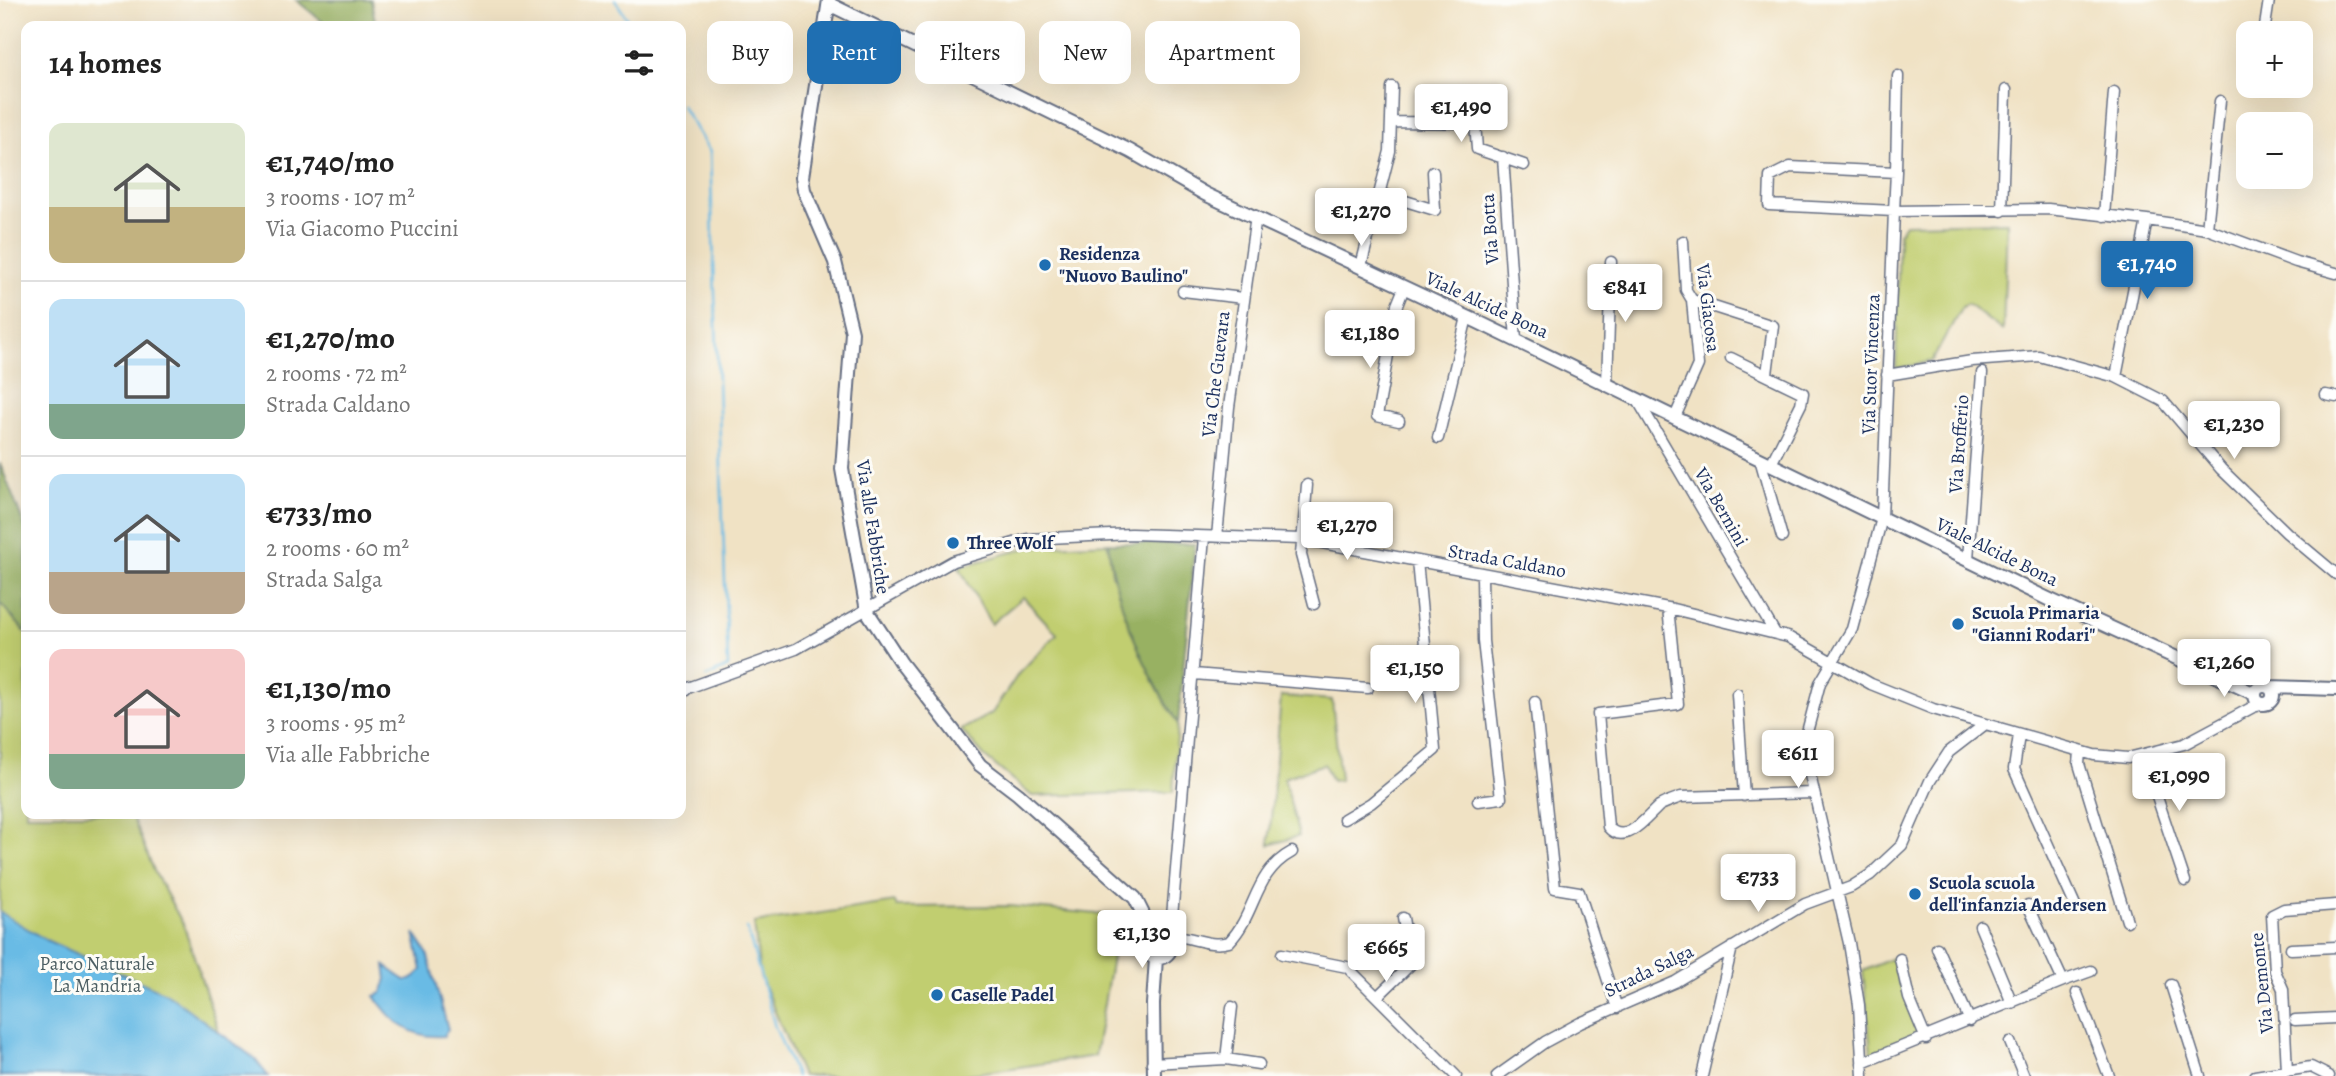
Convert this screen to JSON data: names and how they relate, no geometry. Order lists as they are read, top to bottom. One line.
{"streets":{"street":["Via Botta","Viale Alcide Bona","Via Giacosa","Via Suor Vincenza","Via Che Guevara","Via Brofferio","Via Bernini","Via alle Fabbriche","Strada Caldano","Strada Salga","Via Demonte"]},"crossings":[["Via Botta","Viale Alcide Bona"],["Viale Alcide Bona","Via Giacosa"],["Viale Alcide Bona","Via Suor Vincenza"],["Viale Alcide Bona","Via Che Guevara"],["Viale Alcide Bona","Via Brofferio"],["Viale Alcide Bona","Via Bernini"],["Viale Alcide Bona","Via alle Fabbriche"],["Viale Alcide Bona","Strada Caldano"],["Via Suor Vincenza","Strada Caldano"],["Via Suor Vincenza","Strada Salga"],["Via Che Guevara","Strada Caldano"],["Via Bernini","Strada Caldano"],["Via alle Fabbriche","Strada Caldano"],["Strada Caldano","Strada Salga"]],"parks":["Parco Naturale La Mandria"],"places":["Residenza \"Nuovo Baulino\"","Three Wolf","Scuola Primaria \"Gianni Rodari\"","Scuola scuola dell'infanzia Andersen","Caselle Padel"],"page":{"map_buttons":["+","−"],"chip":["Buy","Rent","Filters","New","Apartment"],"heading":"14 homes","price":["€1,490","€1,270","€1,740","€841","€1,180","€1,230","€1,270","€1,260","€1,150","€611","€1,090","€733","€1,130","€665"],"list":[{"name":"€1,740/mo","note":"3 rooms · 107 m² · Via Giacomo Puccini"},{"name":"€1,270/mo","note":"2 rooms · 72 m² · Strada Caldano"},{"name":"€733/mo","note":"2 rooms · 60 m² · Strada Salga"},{"name":"€1,130/mo","note":"3 rooms · 95 m² · Via alle Fabbriche"}]}}
